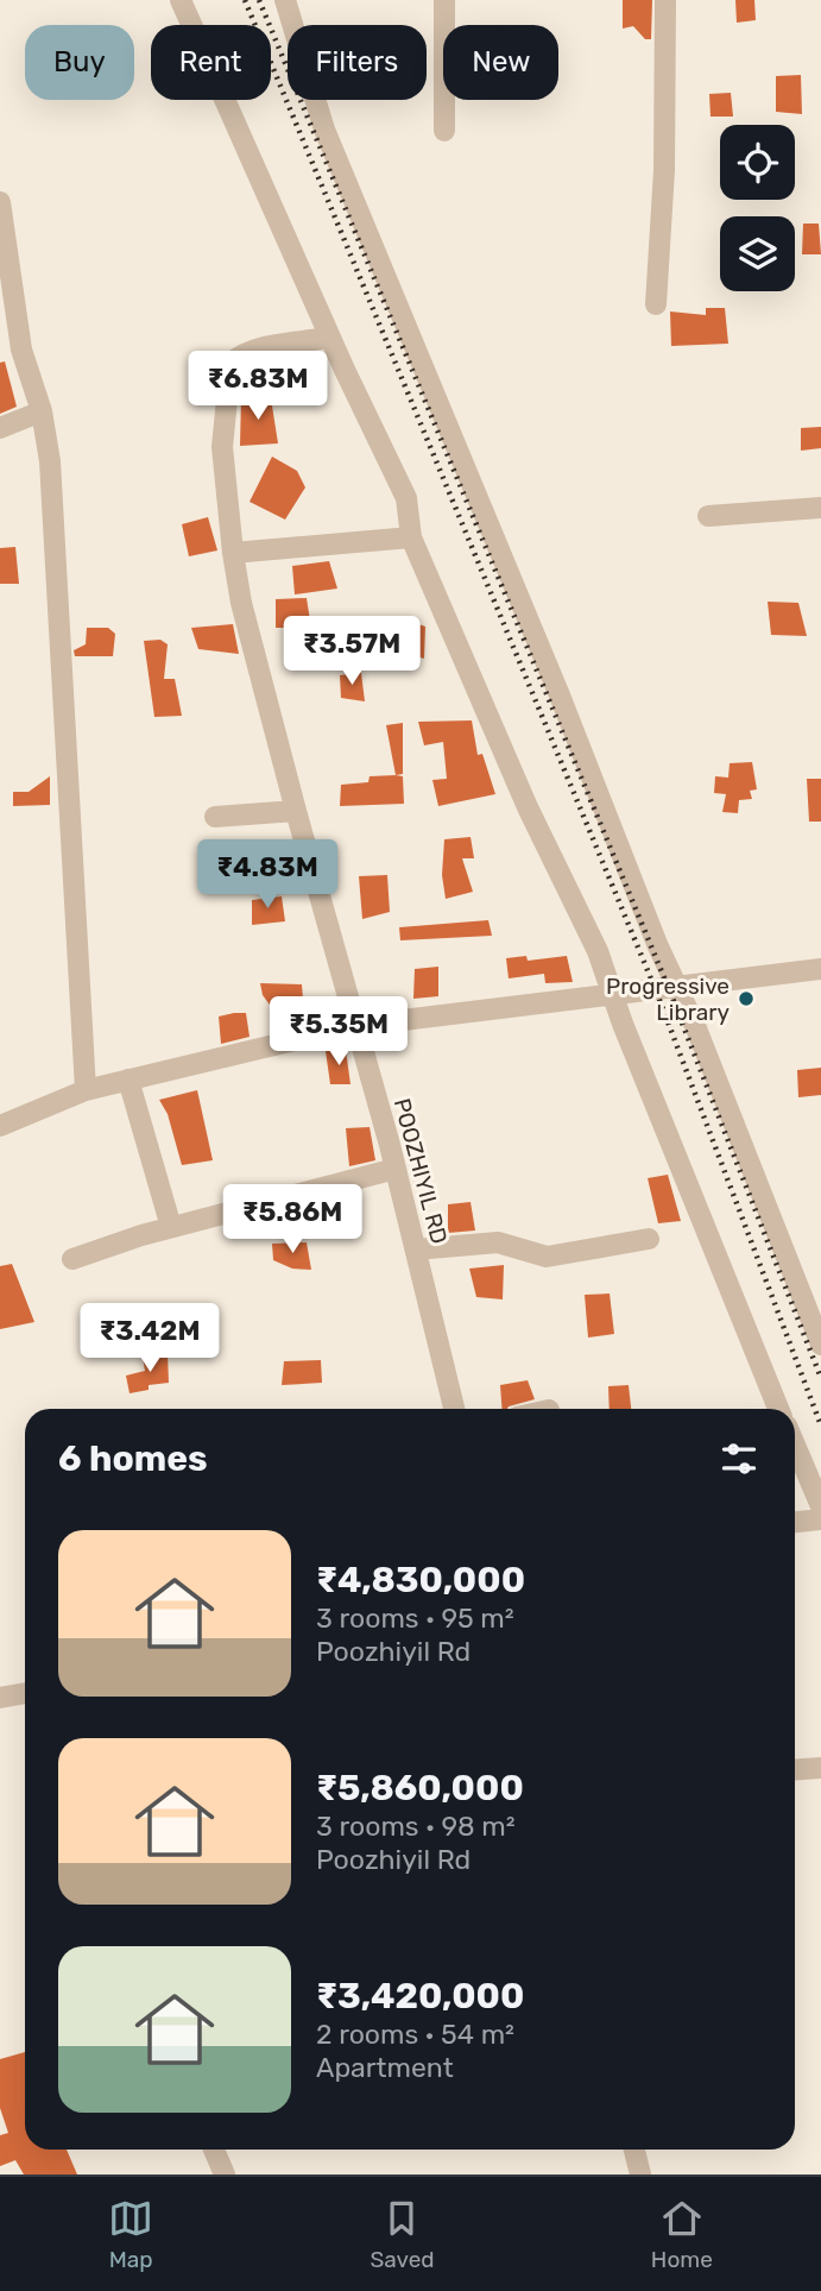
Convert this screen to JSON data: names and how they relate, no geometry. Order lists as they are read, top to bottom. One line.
{"streets":{"street":["POOZHIYIL RD"]},"places":["Progressive Library"],"page":{"chip":["Buy","Rent","Filters","New"],"price":["₹6.83M","₹3.57M","₹4.83M","₹5.35M","₹5.86M","₹3.42M"],"heading":"6 homes","list":[{"name":"₹4,830,000","note":"3 rooms · 95 m² · Poozhiyil Rd"},{"name":"₹5,860,000","note":"3 rooms · 98 m² · Poozhiyil Rd"},{"name":"₹3,420,000","note":"2 rooms · 54 m² · Apartment"}],"tabs":["Map","Saved","Home"]}}
